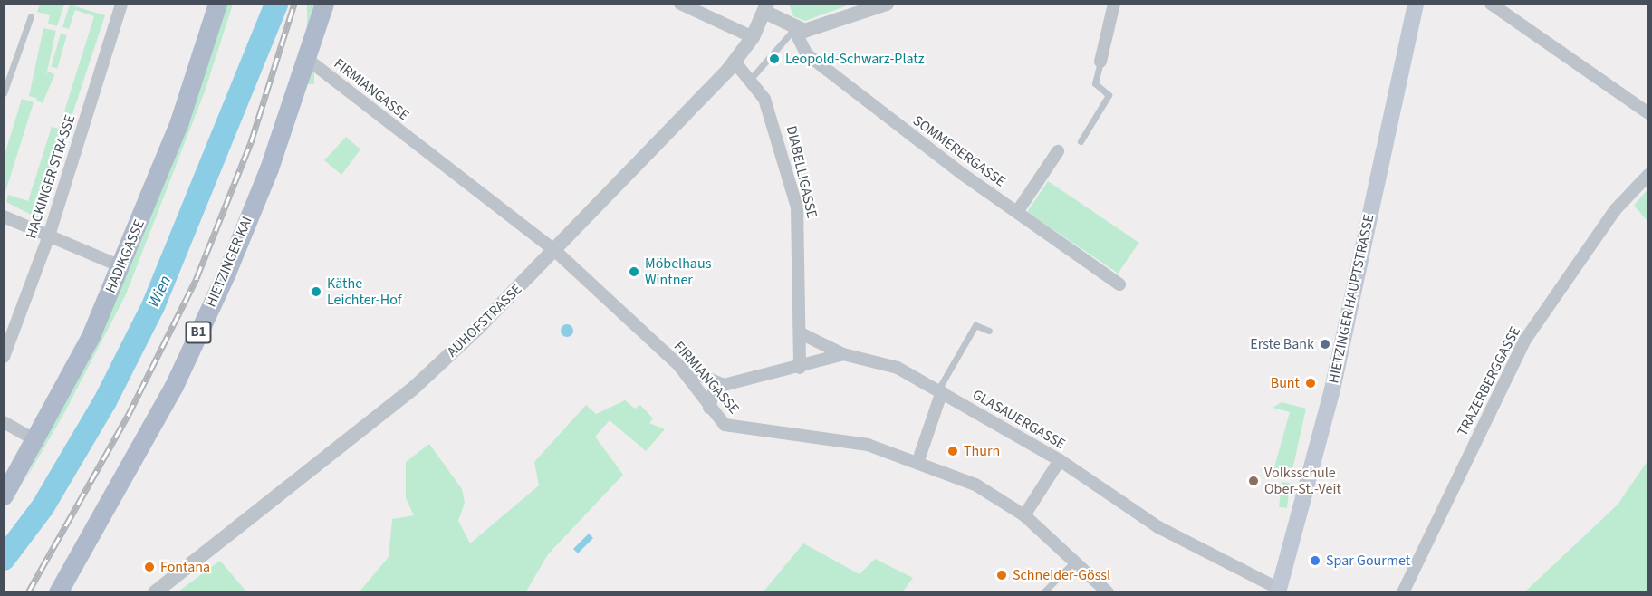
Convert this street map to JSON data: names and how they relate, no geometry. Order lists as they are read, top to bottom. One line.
{"streets":{"main road":["HADIKGASSE","HIETZINGER KAI","HIETZINGER HAUPTSTRASSE","B1"],"street":["FIRMIANGASSE","SOMMERERGASSE","DIABELLIGASSE","HACKINGER STRASSE","AUHOFSTRASSE","TRAZERBERGGASSE","GLASAUERGASSE"]},"crossings":[["FIRMIANGASSE","HIETZINGER KAI"],["FIRMIANGASSE","AUHOFSTRASSE"],["DIABELLIGASSE","AUHOFSTRASSE"],["HIETZINGER HAUPTSTRASSE","GLASAUERGASSE"]],"water":["Wien"],"places":["Leopold-Schwarz-Platz","Möbelhaus Wintner","Käthe Leichter-Hof","Erste Bank","Bunt","Thurn","Volksschule Ober-St.-Veit","Spar Gourmet","Fontana","Schneider-Gössl"]}
